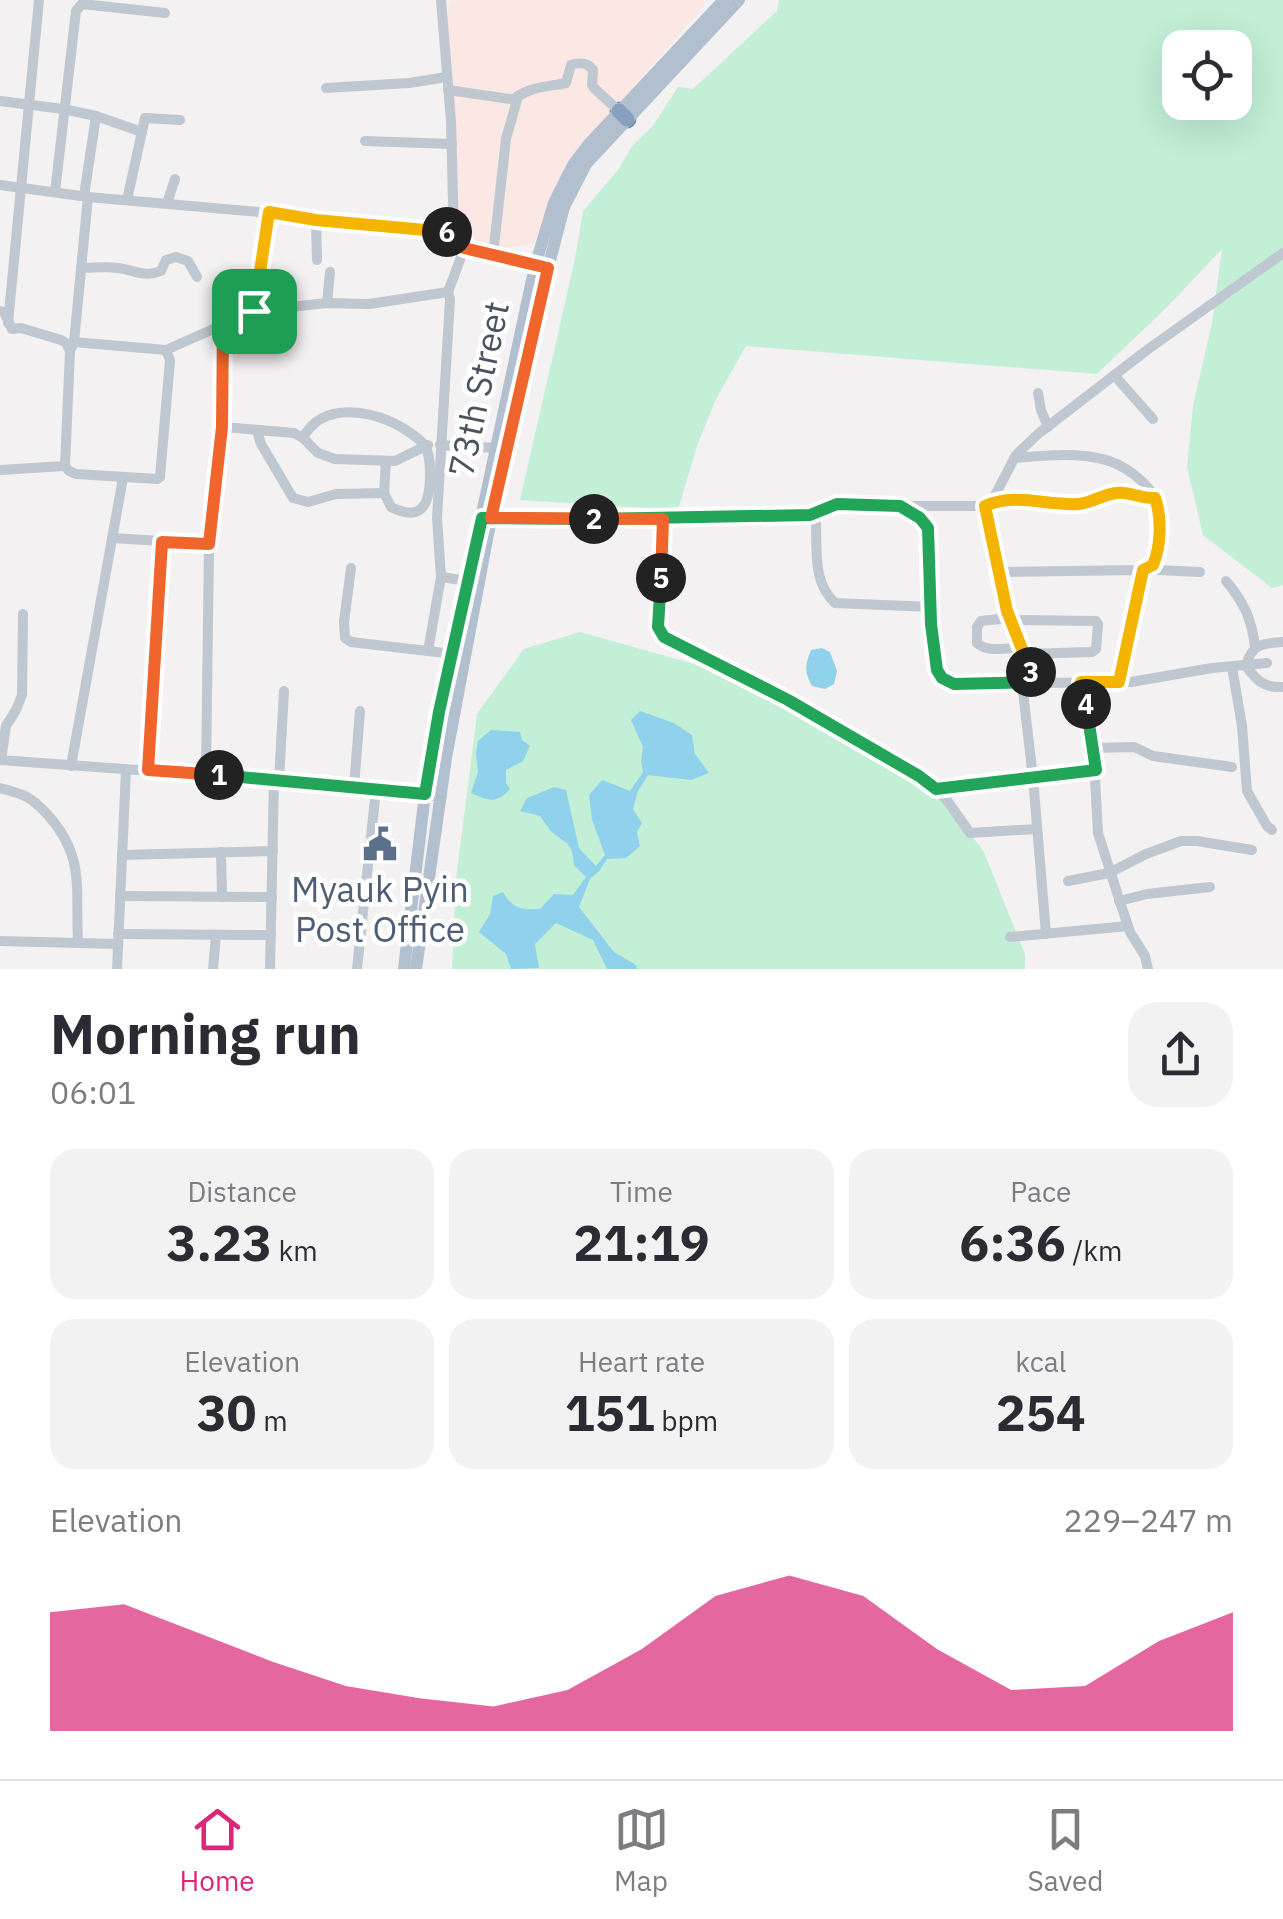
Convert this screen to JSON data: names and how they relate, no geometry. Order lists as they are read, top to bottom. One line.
{"streets":{"main road":["73th Street"]},"places":{"public building":["Myauk Pyin Post Office"]},"page":{"pins":["6","2","5","3","4","1"],"heading":["Morning run","06:01"],"stats":[["Distance","3.23 km"],["Time","21:19"],["Pace","6:36 /km"],["Elevation","30 m"],["Heart rate","151 bpm"],["kcal","254"]],"chart":["Elevation","229–247 m"],"tabs":["Home","Map","Saved"]}}
